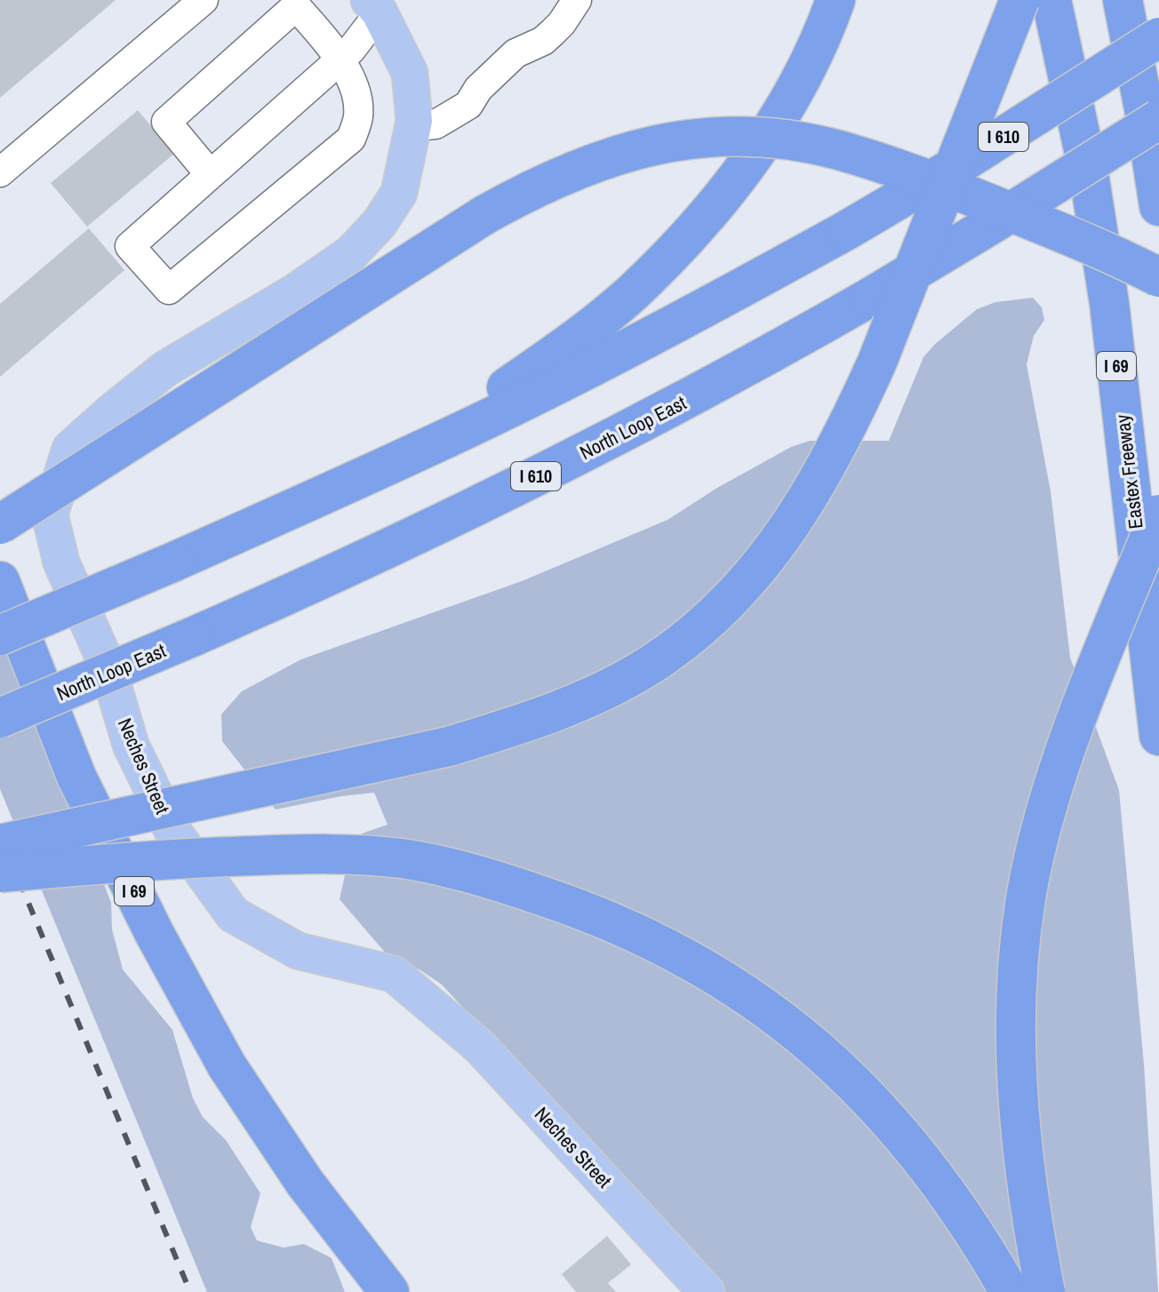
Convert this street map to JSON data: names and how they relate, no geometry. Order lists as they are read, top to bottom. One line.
{"streets":{"highway":["I 610","I 69","North Loop East","Eastex Freeway"],"main road":["Neches Street"]}}
